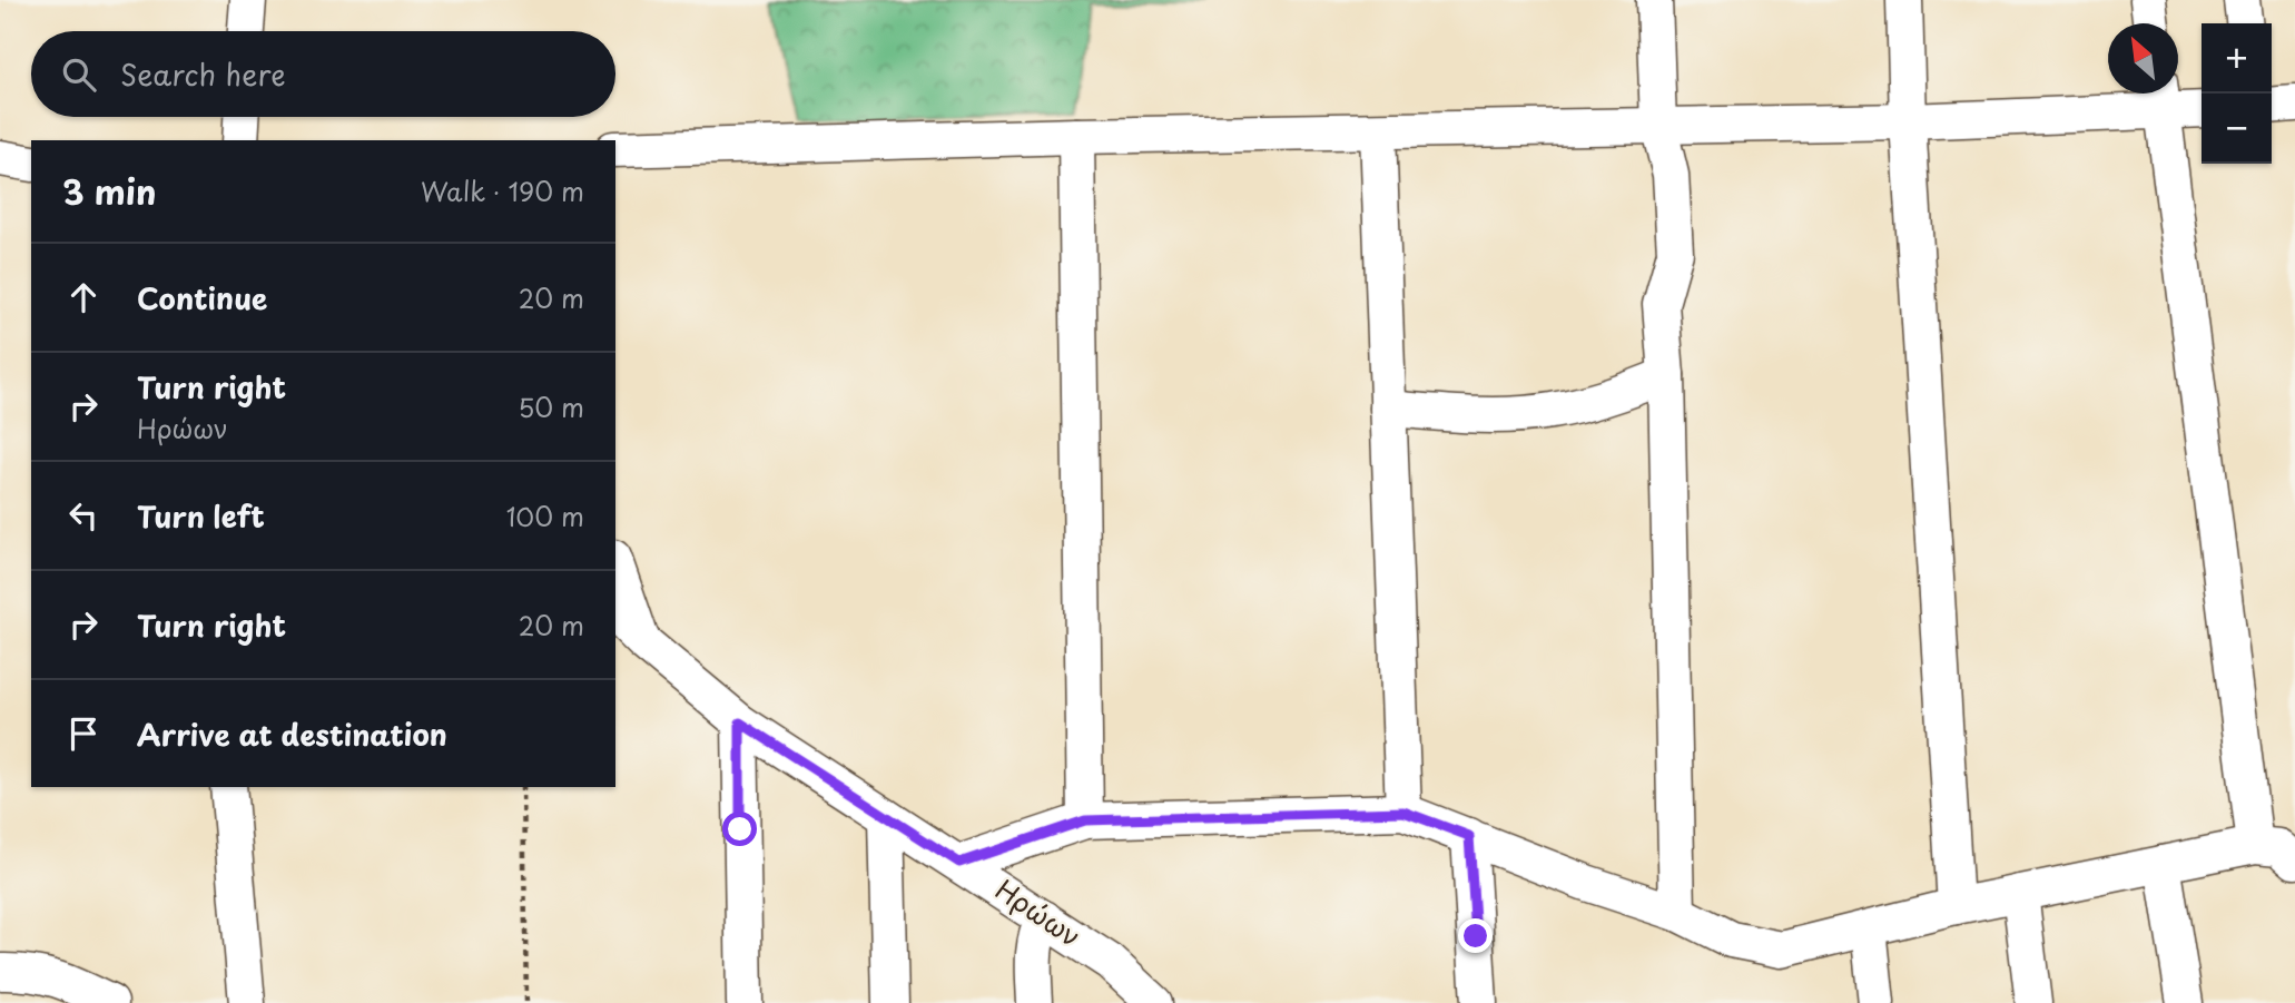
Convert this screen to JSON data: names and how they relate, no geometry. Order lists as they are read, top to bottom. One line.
{"streets":{"street":["Ηρώων"]},"north":"top left","page":{"map_buttons":["+","−"],"search":"Search here","heading":["3 min","Walk · 190 m"],"list":[["Continue","20 m"],["Turn right","Ηρώων","50 m"],["Turn left","100 m"],["Turn right","20 m"],"Arrive at destination"]}}
